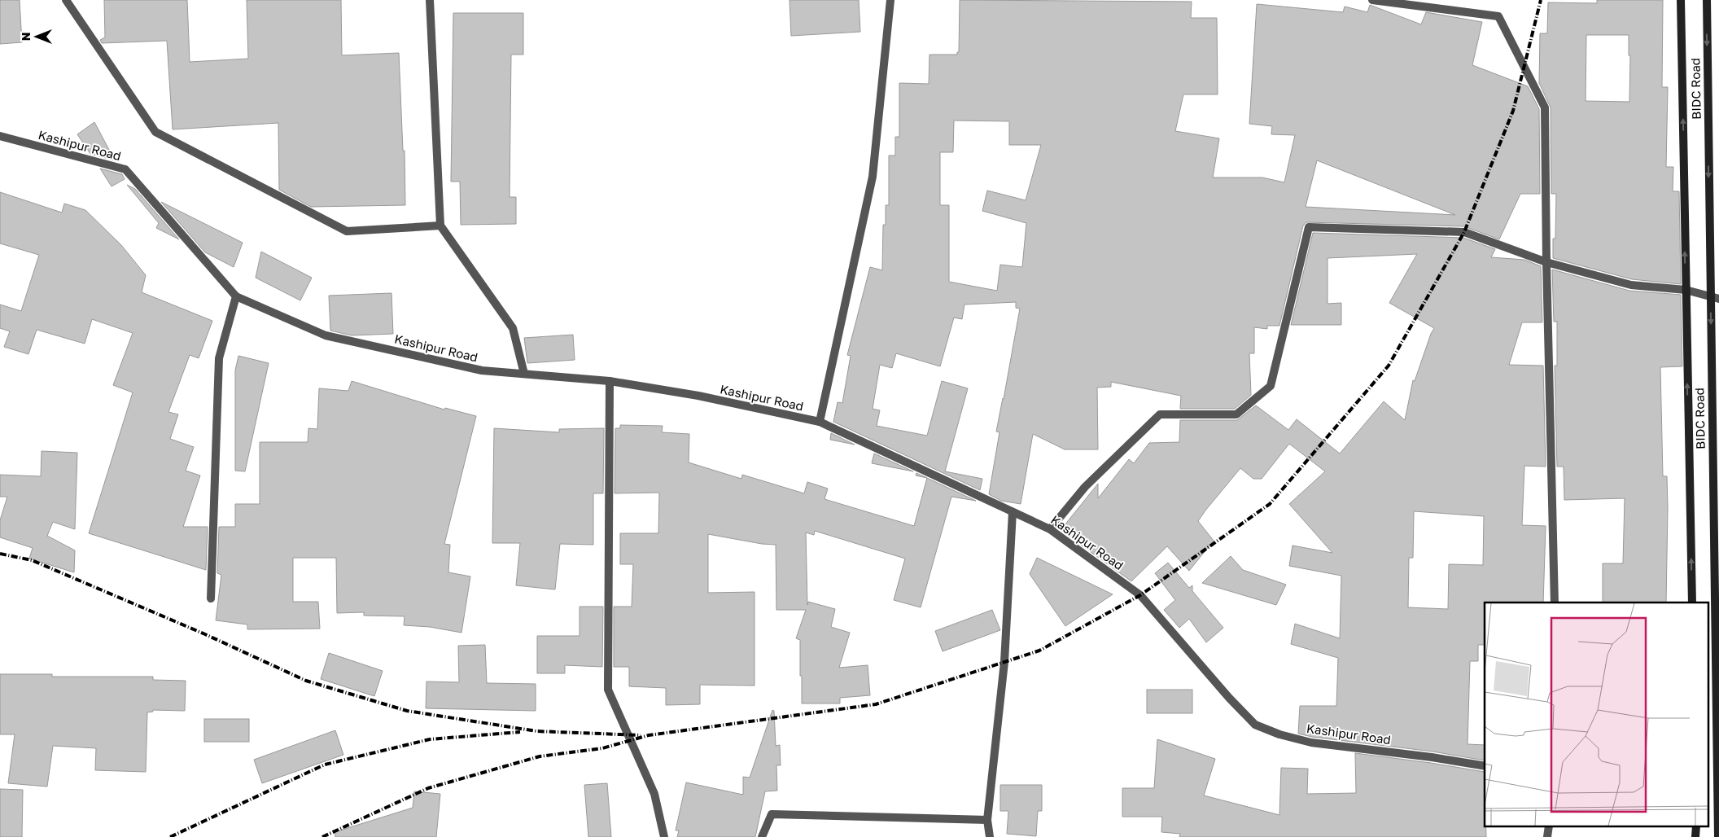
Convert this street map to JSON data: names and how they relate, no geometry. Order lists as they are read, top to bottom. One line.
{"streets":{"main road":["BIDC Road"],"street":["Kashipur Road"]},"north":"left"}
